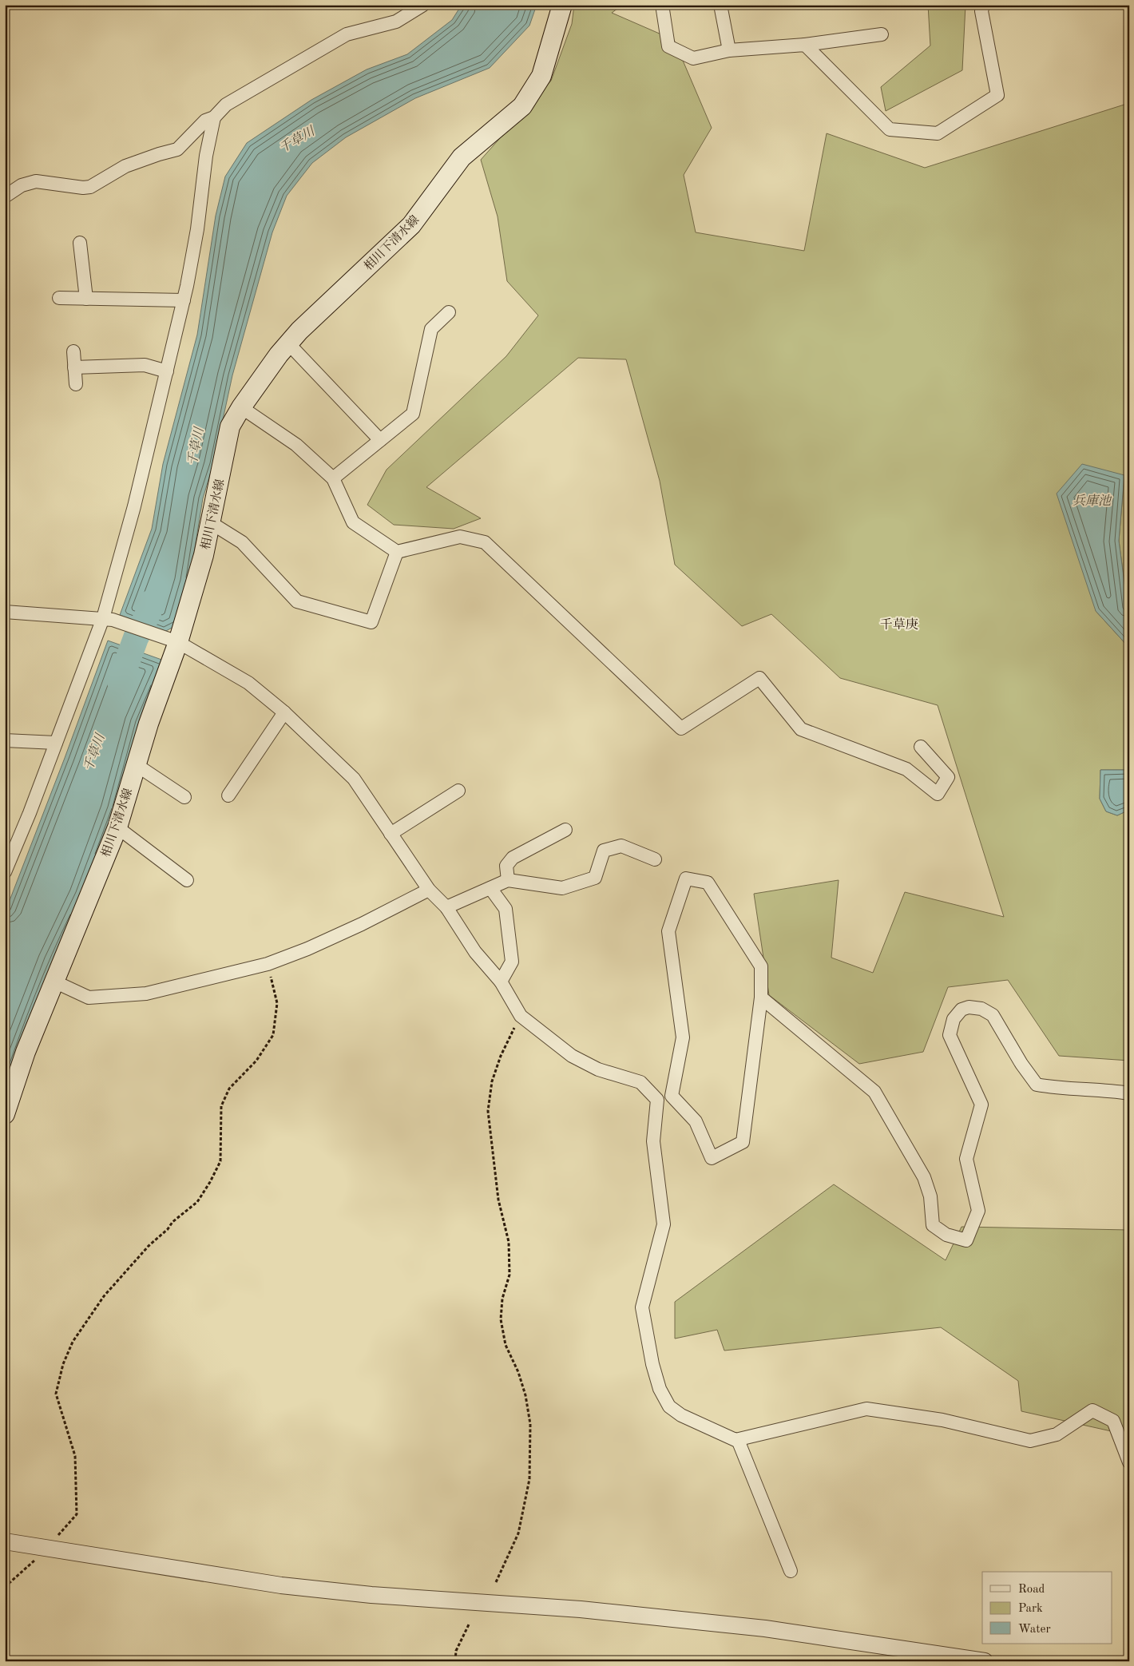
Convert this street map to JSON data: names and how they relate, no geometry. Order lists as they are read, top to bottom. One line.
{"streets":{"main road":["相川下清水線"]},"districts":["千草庚"],"water":["千草川","兵庫池"],"legend":["Road","Park","Water"]}
